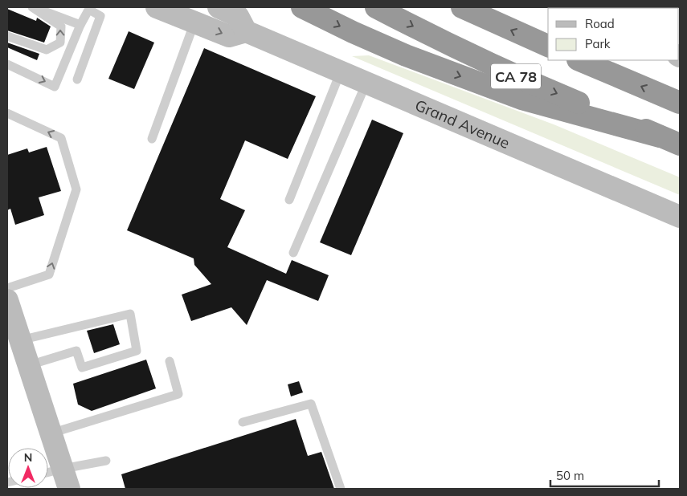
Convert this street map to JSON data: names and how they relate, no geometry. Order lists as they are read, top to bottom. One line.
{"streets":{"highway":["CA 78"],"main road":["Grand Avenue"]},"legend":["Road","Park"],"scale_bar":"50 m","north":"top"}
